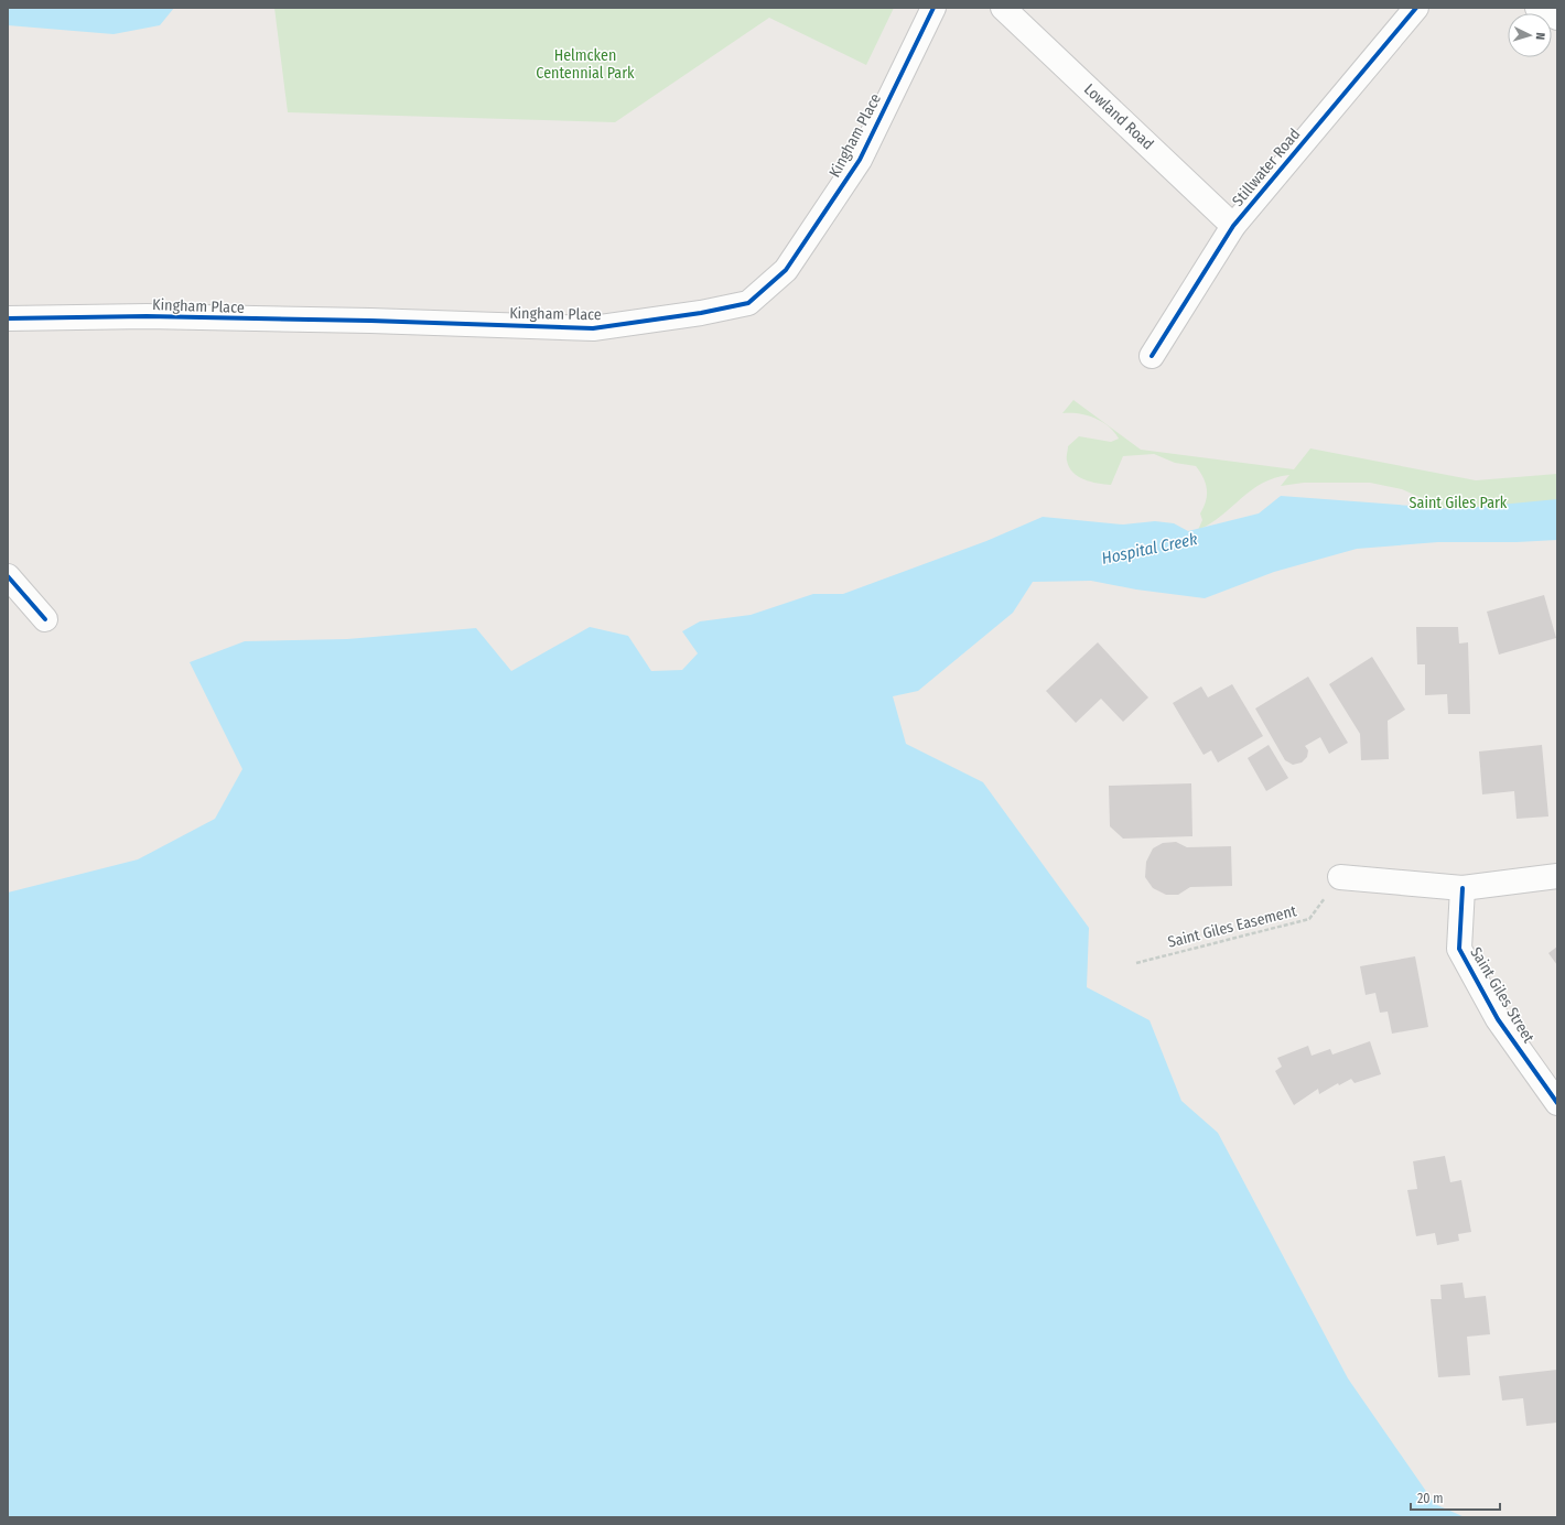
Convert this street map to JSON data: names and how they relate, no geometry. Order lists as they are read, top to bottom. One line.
{"streets":{"street":["Lowland Road","Kingham Place","Stillwater Road","Saint Giles Street"],"path":["Saint Giles Easement"]},"crossings":[["Lowland Road","Stillwater Road"]],"water":["Hospital Creek"],"parks":["Helmcken Centennial Park","Saint Giles Park"],"scale_bar":"20 m","north":"right"}
